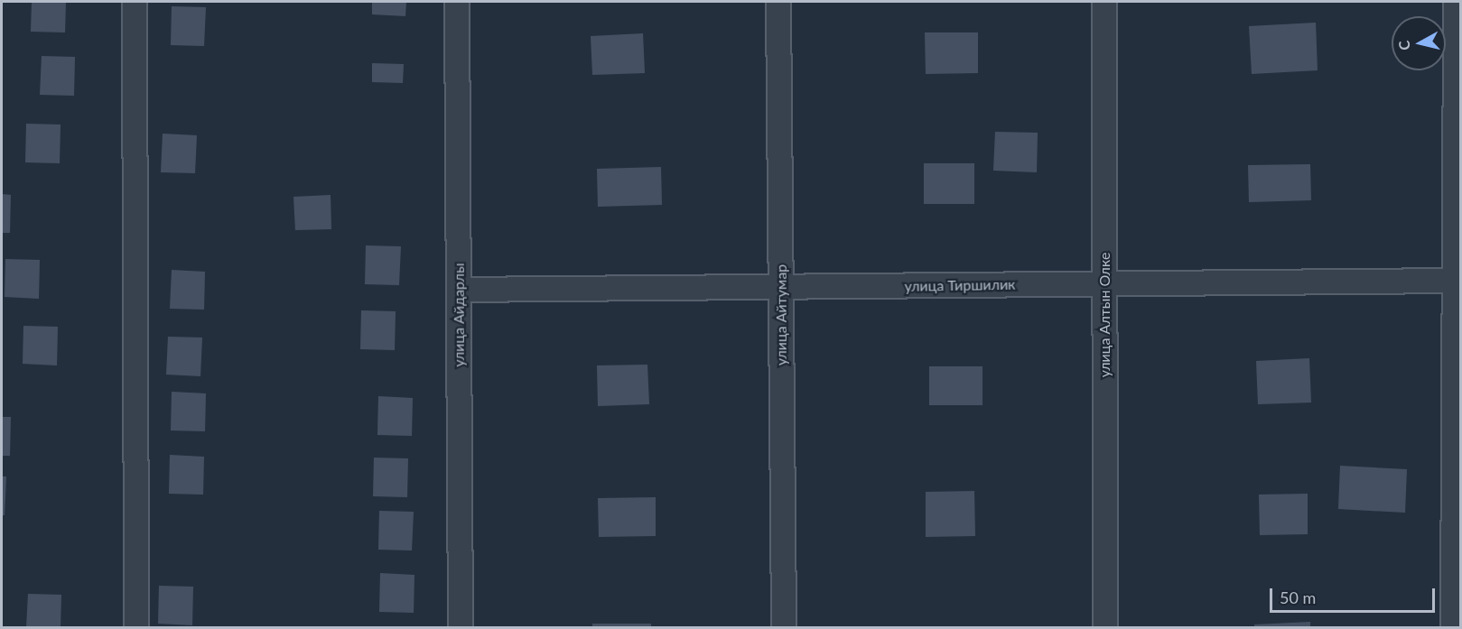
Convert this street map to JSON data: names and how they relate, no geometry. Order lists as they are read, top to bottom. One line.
{"streets":{"street":["улица Тиршилик","улица Айдарлы","улица Айтумар","улица Алтын Олке"]},"crossings":[["улица Тиршилик","улица Айдарлы"],["улица Тиршилик","улица Айтумар"],["улица Тиршилик","улица Алтын Олке"]],"scale_bar":"50 m","north":"left"}
